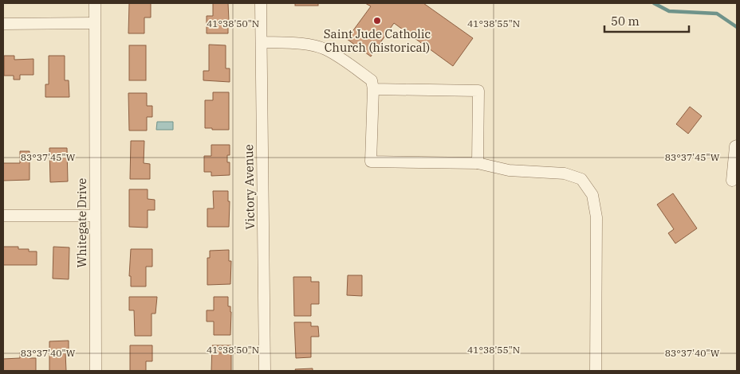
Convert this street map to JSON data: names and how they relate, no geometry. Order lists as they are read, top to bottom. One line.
{"streets":{"street":["Victory Avenue","Whitegate Drive"]},"places":["Saint Jude Catholic Church (historical)"],"scale_bar":"50 m","coordinates":["41°38'50\"N","41°38'55\"N","83°37'45\"W","83°37'40\"W"]}
